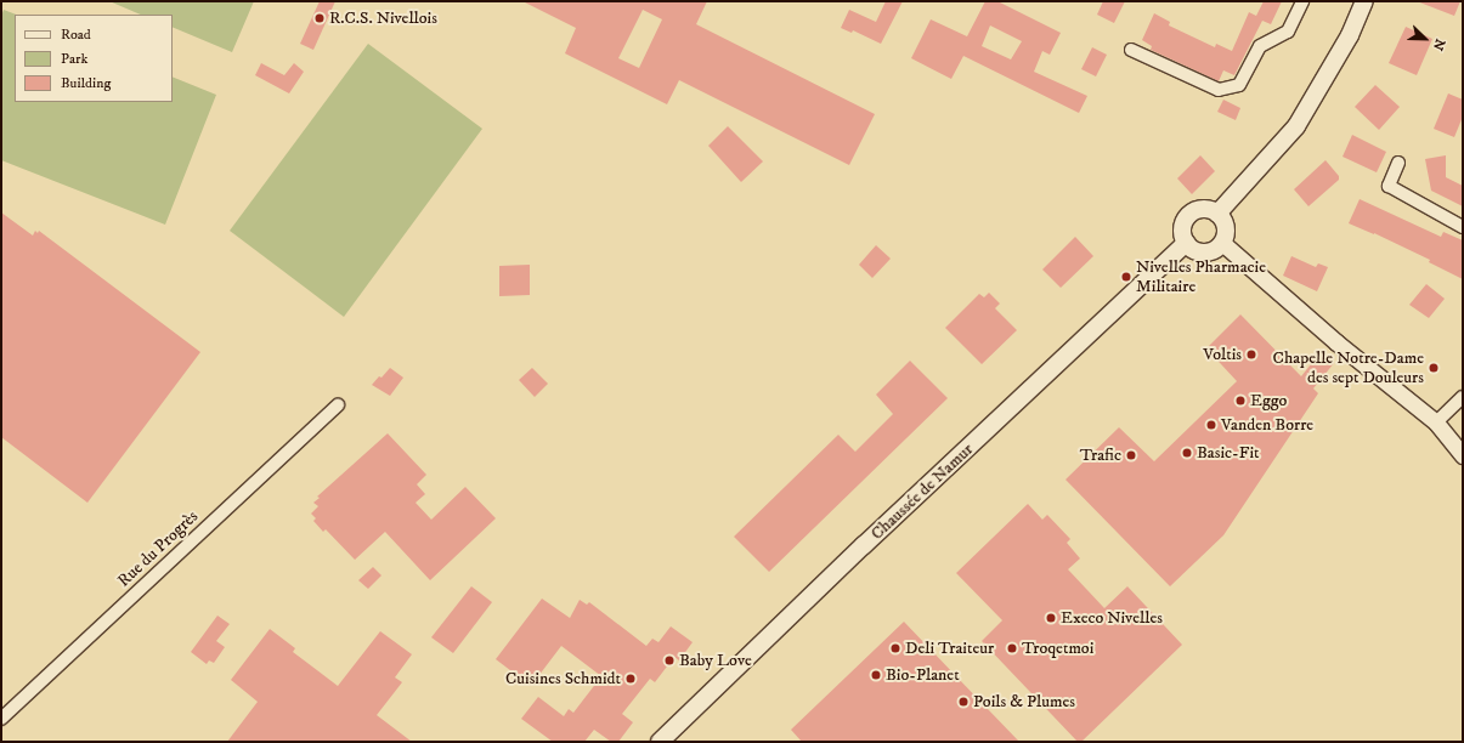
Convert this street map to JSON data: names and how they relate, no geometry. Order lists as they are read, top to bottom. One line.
{"streets":{"main road":["Chaussée de Namur"],"street":["Rue du Progrès"]},"places":["R.C.S. Nivellois","Nivelles Pharmacie Militaire","Voltis","Chapelle Notre-Dame des sept Douleurs","Eggo","Vanden Borre","Basic-Fit","Trafic","Execo Nivelles","Deli Traiteur","Troqetmoi","Baby Love","Bio-Planet","Cuisines Schmidt","Poils & Plumes"],"legend":["Road","Park","Building"],"north":"bottom right"}
